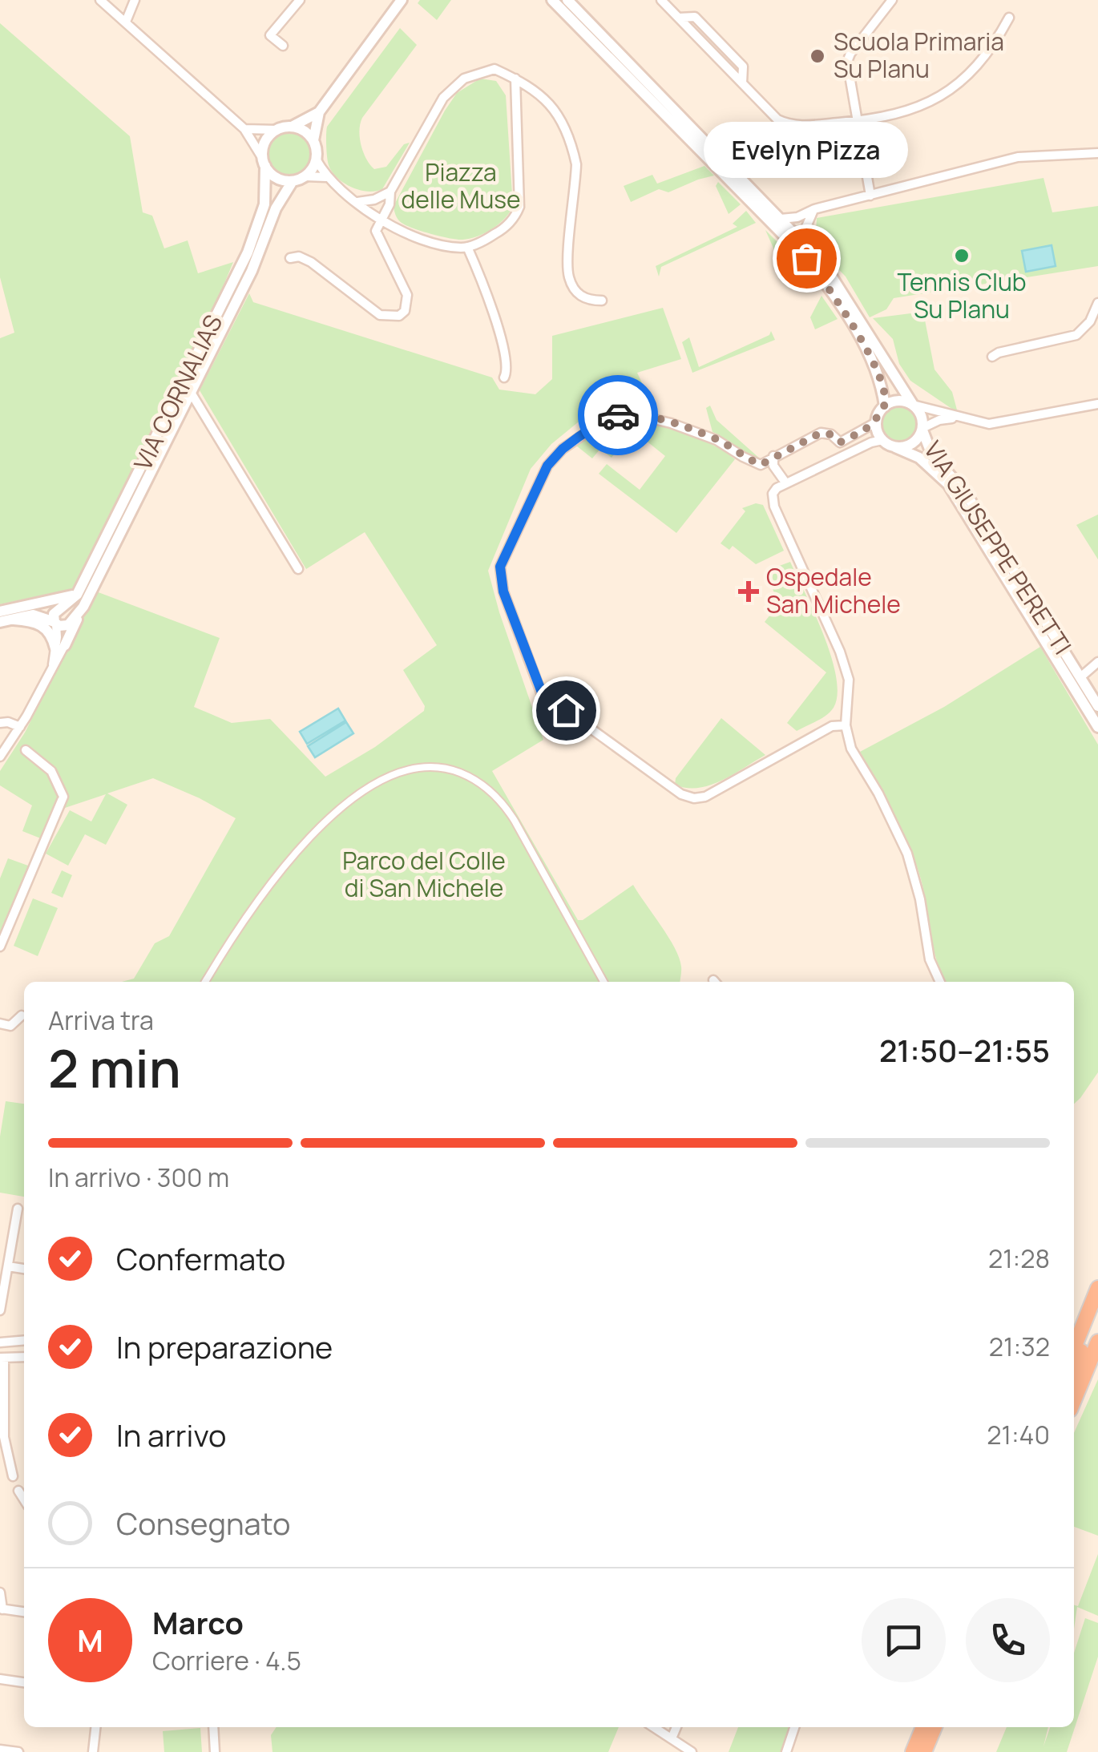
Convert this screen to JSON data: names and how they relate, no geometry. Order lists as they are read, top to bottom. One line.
{"streets":{"street":["VIA CORNALIAS","VIA GIUSEPPE PERETTI"]},"parks":["Piazza delle Muse","Parco del Colle di San Michele"],"places":{"other":["Scuola Primaria Su Planu","Tennis Club Su Planu","Evelyn Pizza"],"health":["Ospedale San Michele"]},"page":{"bubble":"Evelyn Pizza","heading":["2 min","Arriva tra","21:50–21:55"],"panel":["Marco","Corriere · 4.5"],"bar":"In arrivo · 300 m","list":[["Confermato","21:28"],["In preparazione","21:32"],["In arrivo","21:40"],"Consegnato"],"round":"M"}}
